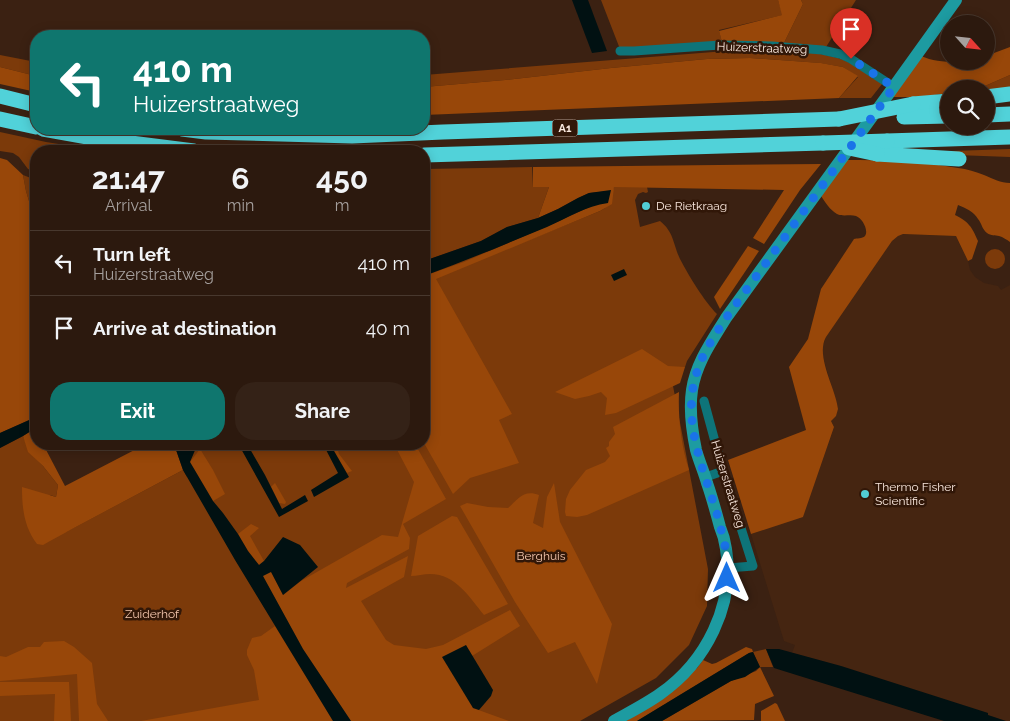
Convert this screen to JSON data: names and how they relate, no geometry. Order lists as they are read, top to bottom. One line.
{"streets":{"highway":["A1"],"street":["Huizerstraatweg"]},"parks":["Berghuis","Zuiderhof"],"places":["De Rietkraag","Thermo Fisher Scientific"],"north":"bottom right","page":{"turn":["410 m","Huizerstraatweg"],"eta":["21:47","Arrival","6","min","450","m"],"list":[{"name":"Turn left","note":"Huizerstraatweg","value":"410 m"},{"name":"Arrive at destination","value":"40 m"}],"buttons":["Exit","Share"]}}
